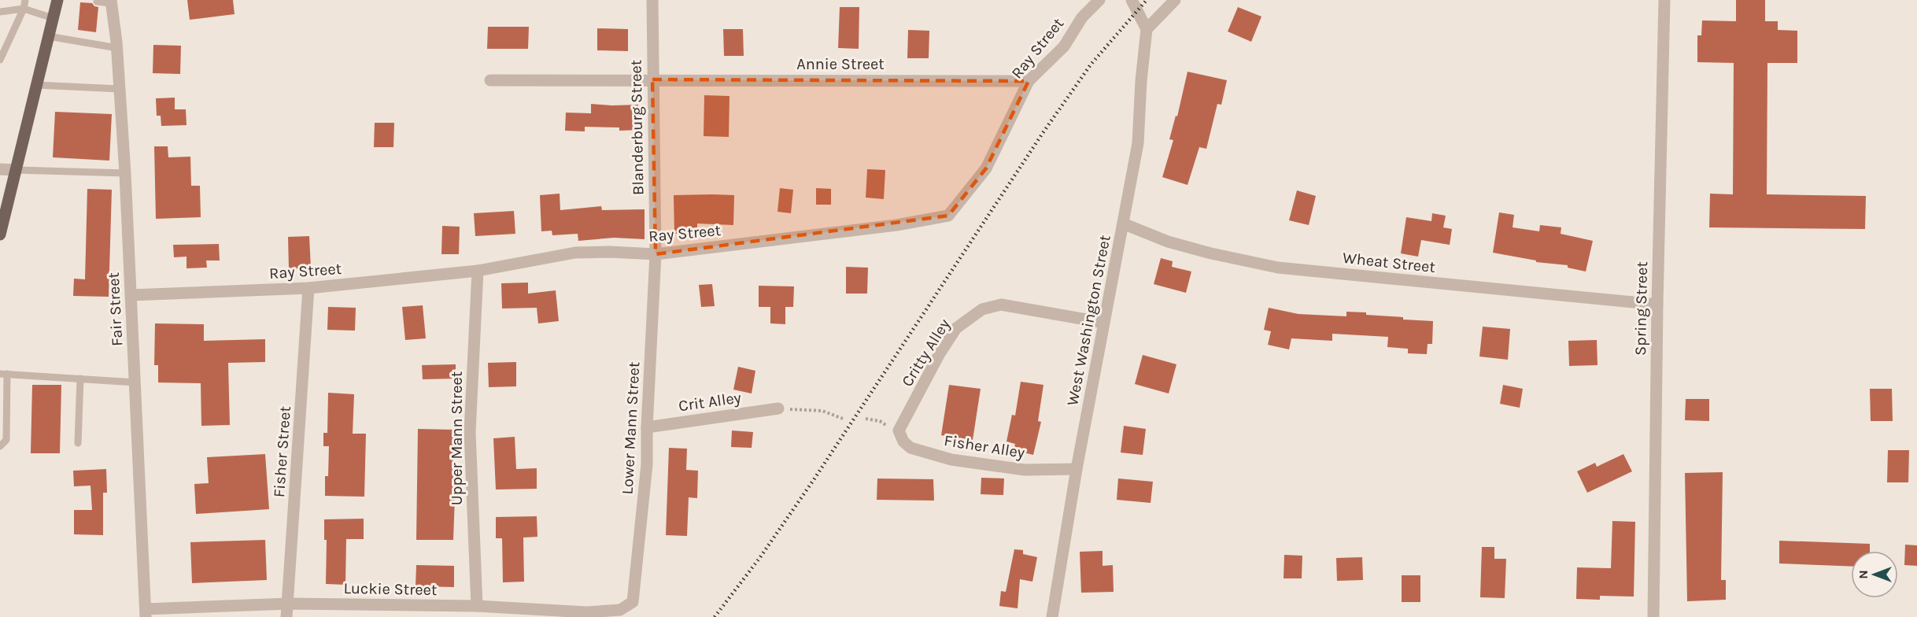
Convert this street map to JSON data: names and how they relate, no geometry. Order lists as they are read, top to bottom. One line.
{"streets":{"street":["Ray Street","Annie Street","Blanderburg Street","Wheat Street","Spring Street","Fair Street","West Washington Street","Critty Alley","Crit Alley","Lower Mann Street","Upper Mann Street","Fisher Alley","Fisher Street","Luckie Street"]},"crossings":[["Ray Street","Annie Street"],["Ray Street","Blanderburg Street"],["Ray Street","Fair Street"],["Ray Street","Lower Mann Street"],["Ray Street","Upper Mann Street"],["Ray Street","Fisher Street"],["Annie Street","Blanderburg Street"],["Blanderburg Street","Lower Mann Street"],["Wheat Street","Spring Street"],["Wheat Street","West Washington Street"],["Fair Street","Luckie Street"],["West Washington Street","Critty Alley"],["West Washington Street","Fisher Alley"],["Critty Alley","Fisher Alley"],["Crit Alley","Lower Mann Street"],["Lower Mann Street","Luckie Street"],["Upper Mann Street","Luckie Street"],["Fisher Street","Luckie Street"]],"north":"left"}
